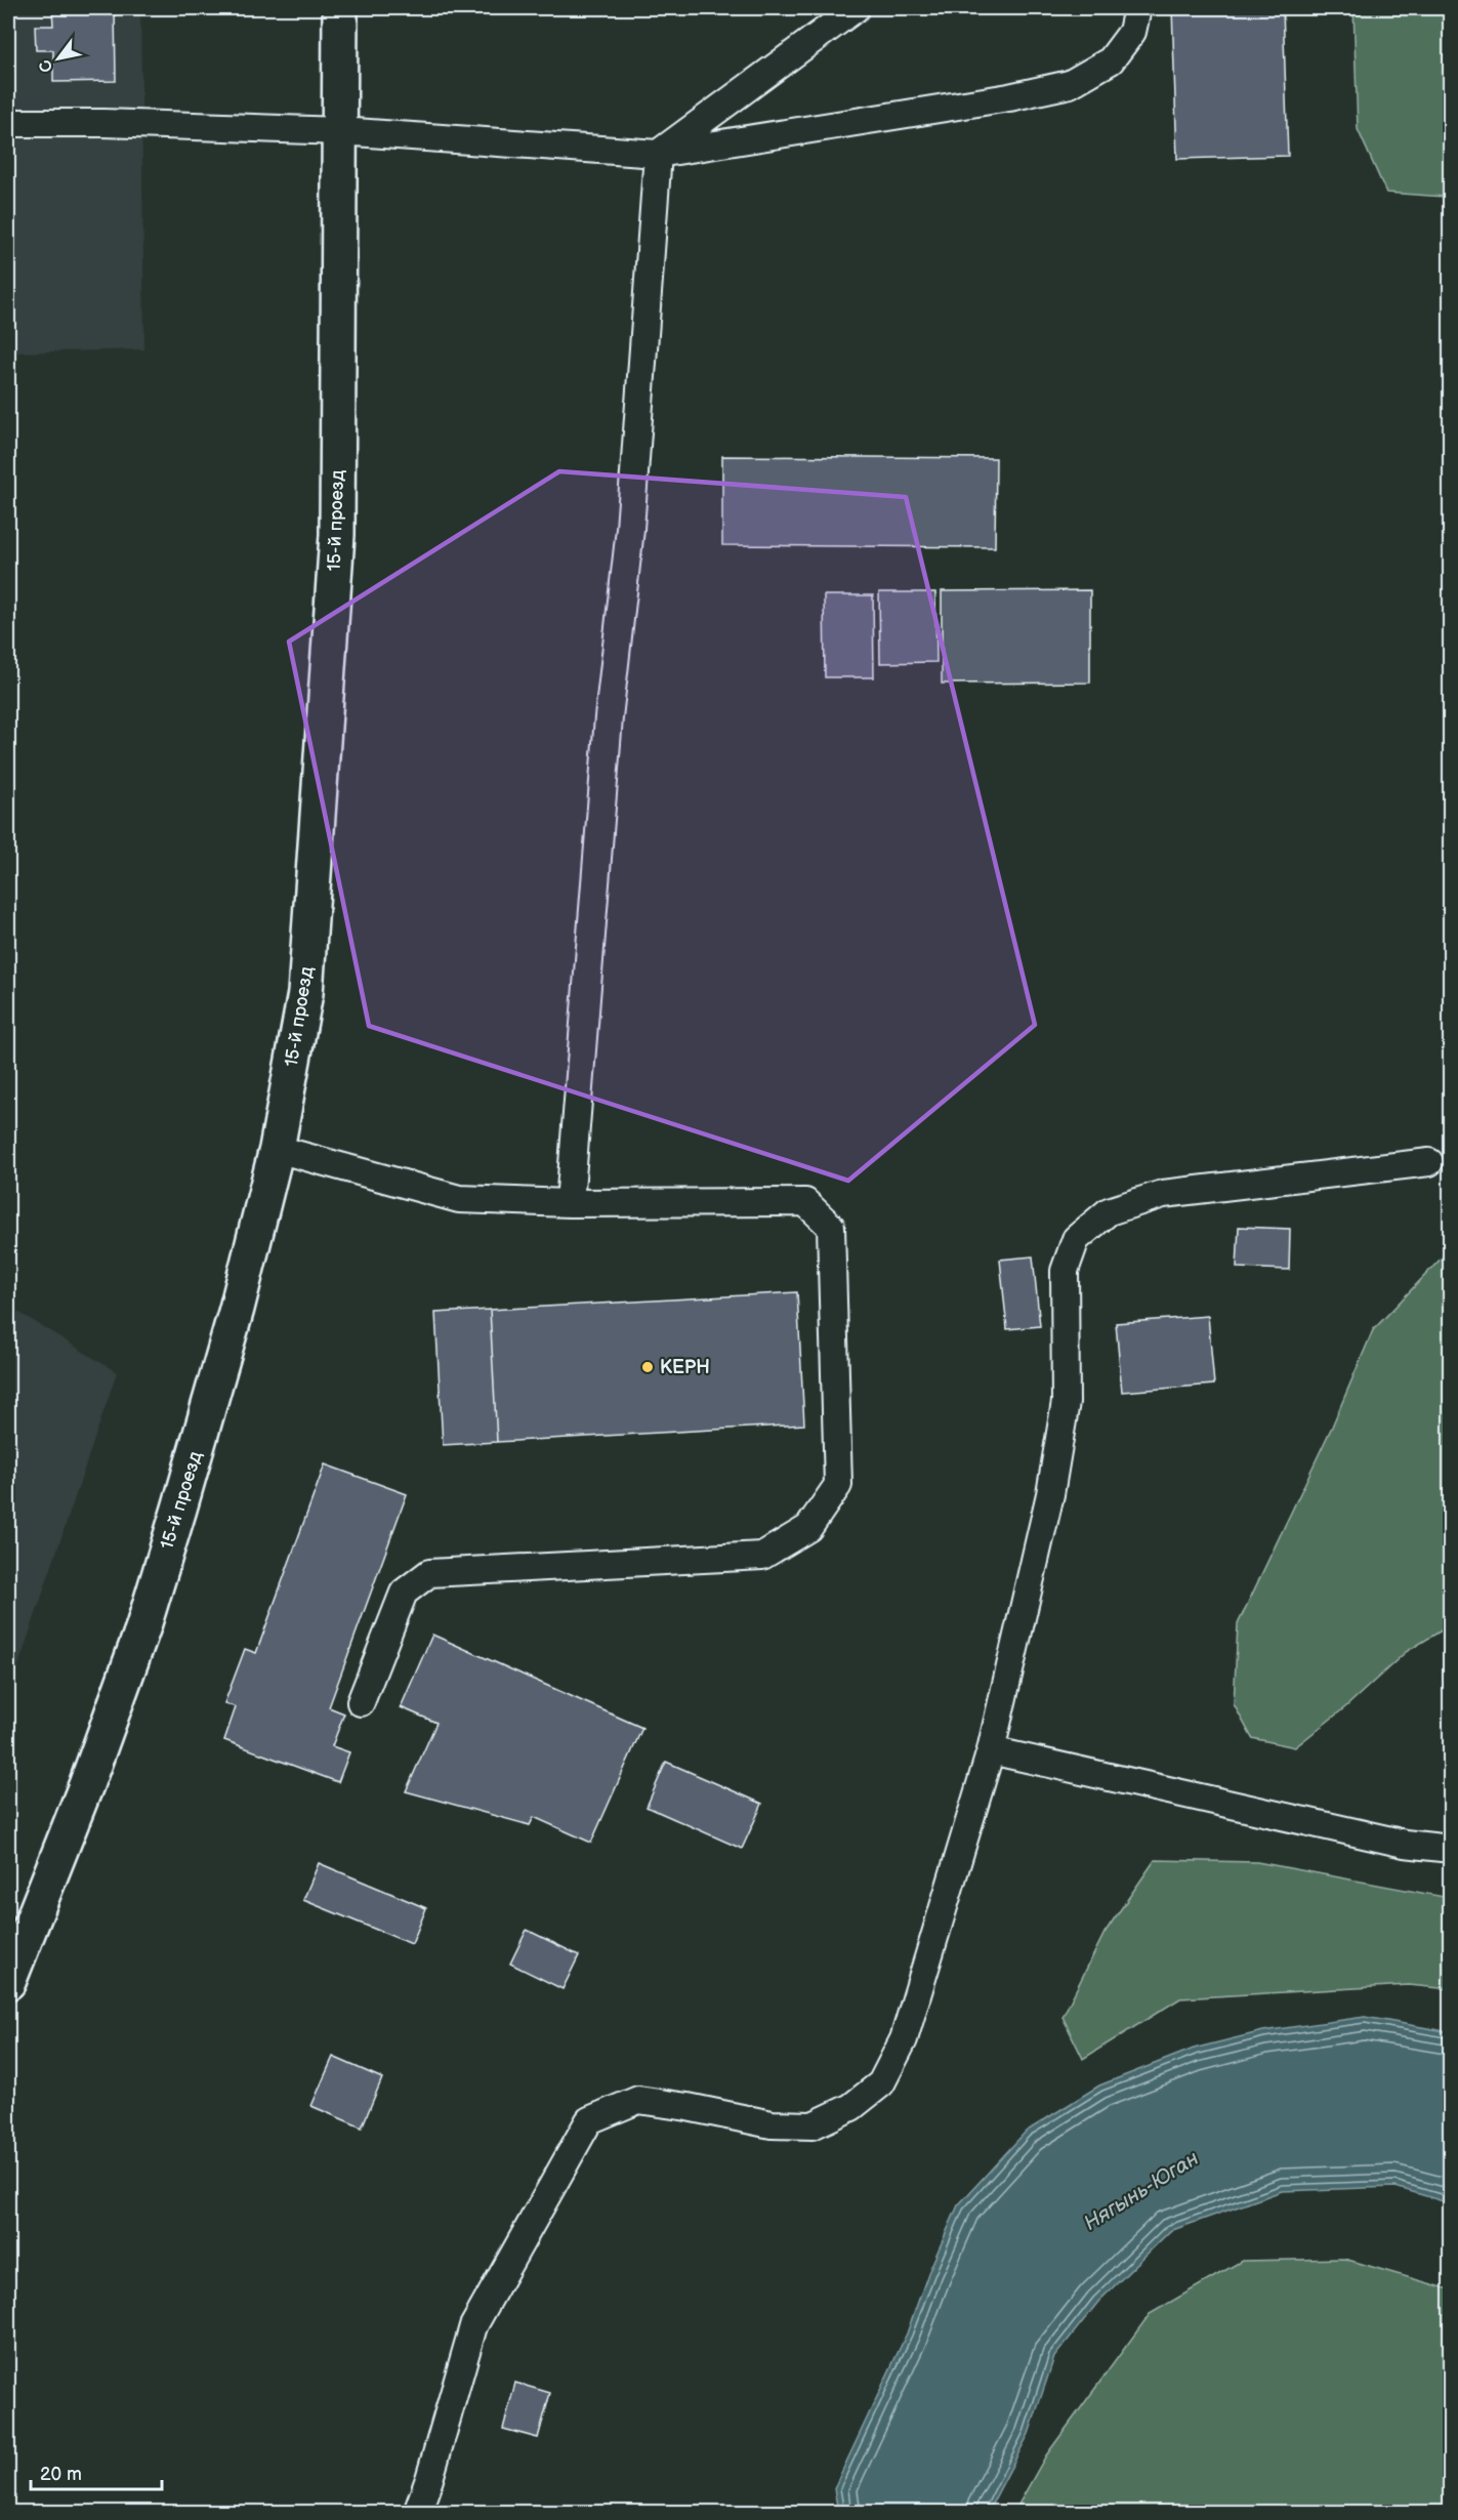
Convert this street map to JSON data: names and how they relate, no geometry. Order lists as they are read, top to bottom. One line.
{"streets":{"main road":["15-й проезд"]},"water":["Нягынь-Юган"],"places":["КЕРН"],"scale_bar":"20 m","north":"bottom left"}
